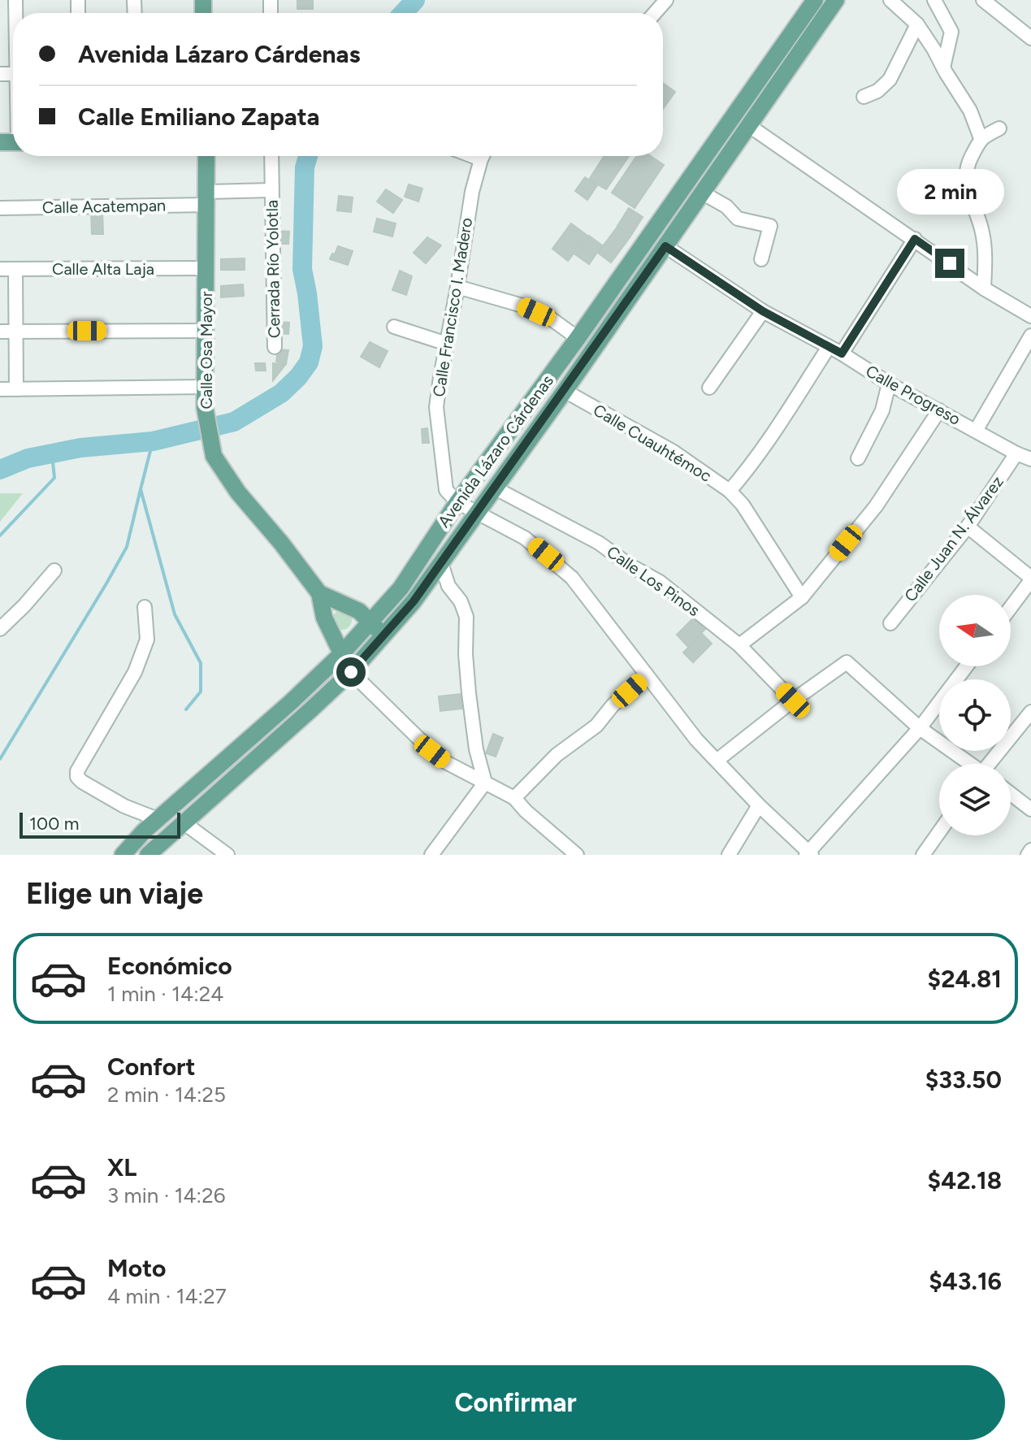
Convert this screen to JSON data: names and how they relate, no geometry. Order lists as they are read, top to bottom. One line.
{"streets":{"main road":["Calle Osa Mayor","Avenida Lázaro Cárdenas"],"street":["Calle Acatempan","Calle Alta Laja","Cerrada Río Yolotla","Calle Francisco I. Madero","Calle Progreso","Calle Cuauhtémoc","Calle Juan N. Álvarez","Calle Los Pinos"]},"crossings":[["Calle Acatempan","Cerrada Río Yolotla"],["Calle Acatempan","Calle Osa Mayor"],["Calle Alta Laja","Calle Osa Mayor"],["Calle Francisco I. Madero","Avenida Lázaro Cárdenas"],["Calle Osa Mayor","Avenida Lázaro Cárdenas"],["Calle Progreso","Avenida Lázaro Cárdenas"],["Calle Progreso","Calle Juan N. Álvarez"],["Calle Cuauhtémoc","Avenida Lázaro Cárdenas"],["Avenida Lázaro Cárdenas","Calle Los Pinos"]],"scale_bar":"100 m","north":"left","page":{"banner":["Avenida Lázaro Cárdenas","Calle Emiliano Zapata"],"bubble":"2 min","scale":"100 m","heading":"Elige un viaje","list":[{"name":"Económico","note":"1 min · 14:24","value":"$24.81"},{"name":"Confort","note":"2 min · 14:25","value":"$33.50"},{"name":"XL","note":"3 min · 14:26","value":"$42.18"},{"name":"Moto","note":"4 min · 14:27","value":"$43.16"}],"buttons":"Confirmar"}}
